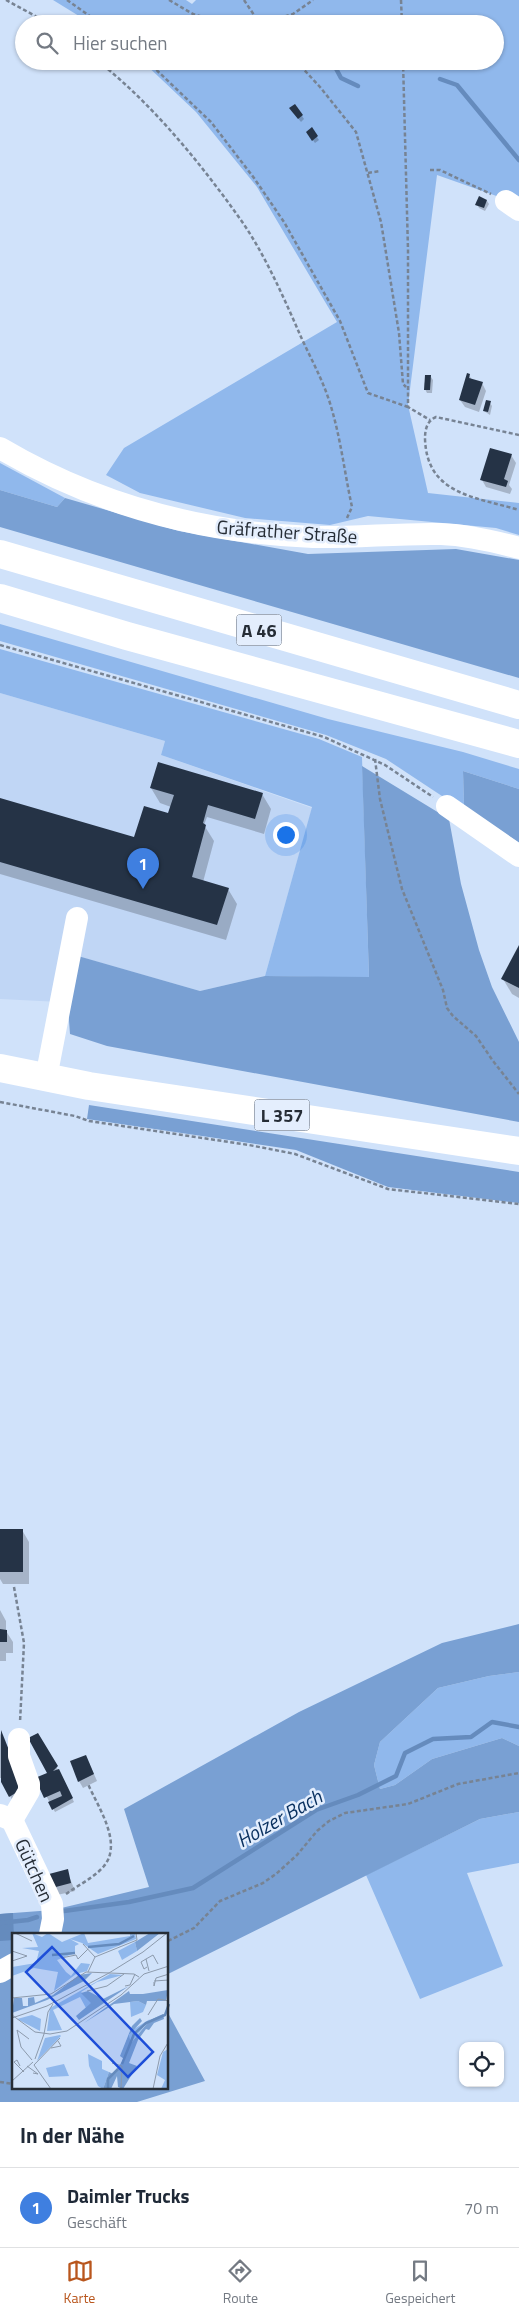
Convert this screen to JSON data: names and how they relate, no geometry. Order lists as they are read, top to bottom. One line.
{"streets":{"main road":["A 46","L 357"],"street":["Gräfrather Straße","Gütchen"]},"water":["Holzer Bach"],"page":{"search":"Hier suchen","pins":"1","heading":"In der Nähe","list":[{"mark":"1","name":"Daimler Trucks","note":"Geschäft","value":"70 m"}],"nav":["Karte","Route","Gespeichert"]}}
